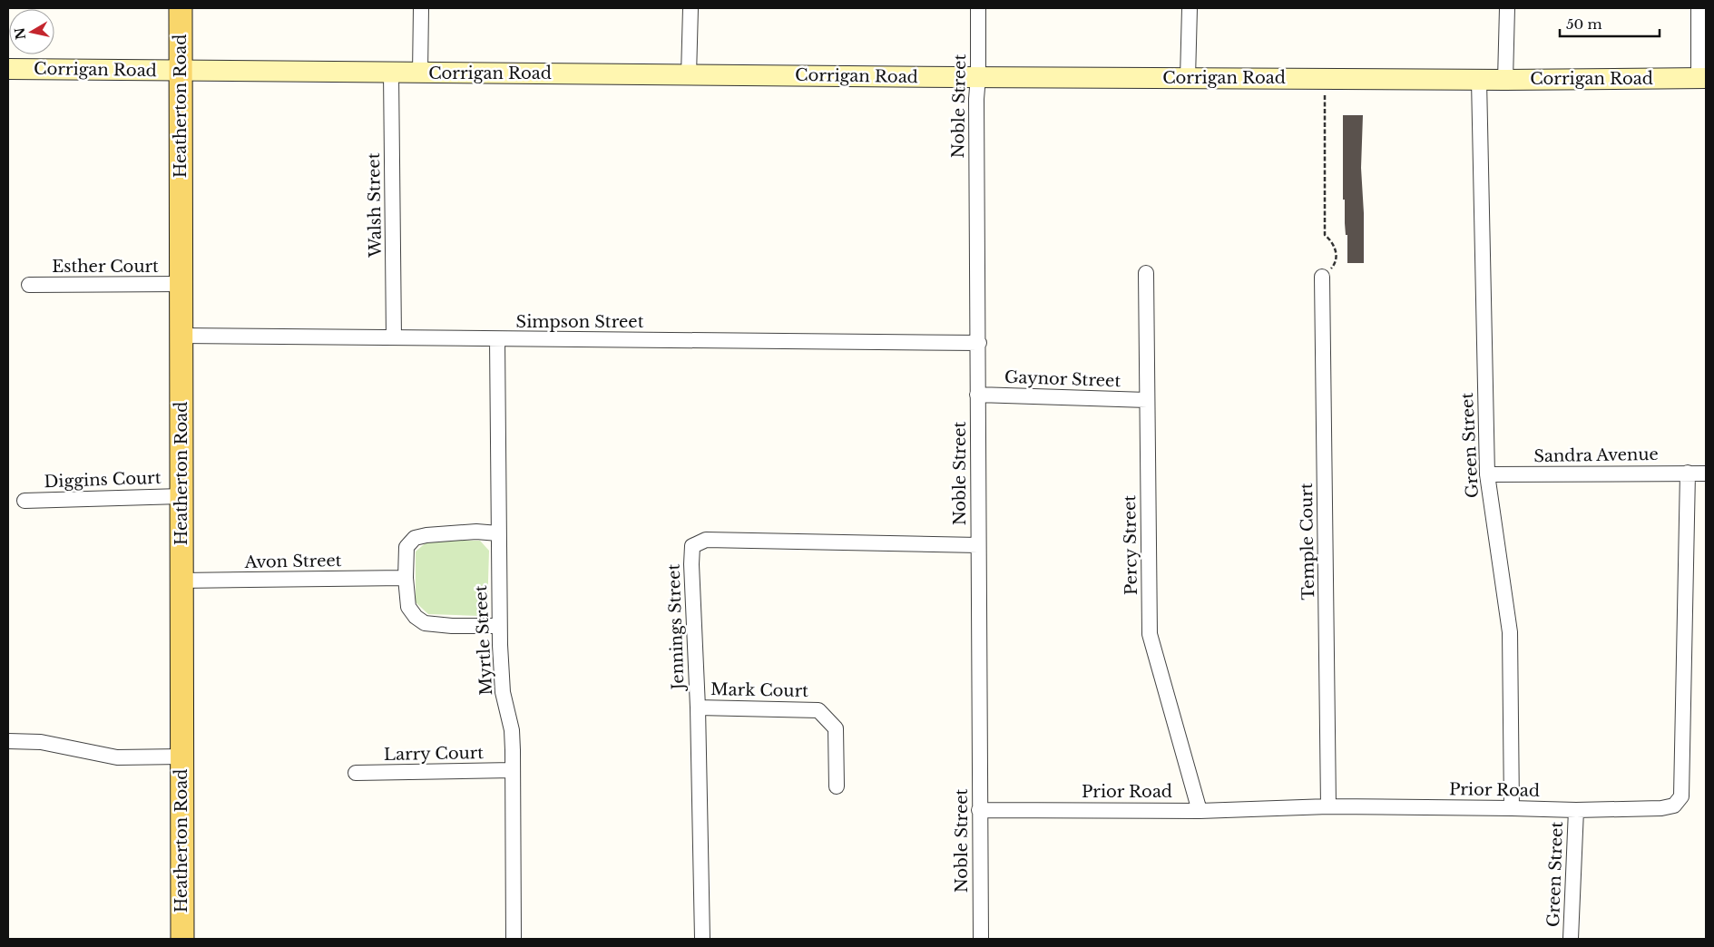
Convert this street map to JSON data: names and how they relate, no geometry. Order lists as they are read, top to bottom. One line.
{"streets":{"main road":["Corrigan Road","Heatherton Road"],"street":["Noble Street","Walsh Street","Esther Court","Simpson Street","Gaynor Street","Green Street","Sandra Avenue","Diggins Court","Temple Court","Percy Street","Avon Street","Jennings Street","Myrtle Street","Mark Court","Larry Court","Prior Road"]},"crossings":[["Corrigan Road","Heatherton Road"],["Corrigan Road","Noble Street"],["Corrigan Road","Walsh Street"],["Corrigan Road","Green Street"],["Heatherton Road","Esther Court"],["Heatherton Road","Simpson Street"],["Heatherton Road","Diggins Court"],["Heatherton Road","Avon Street"],["Noble Street","Simpson Street"],["Noble Street","Gaynor Street"],["Noble Street","Jennings Street"],["Noble Street","Prior Road"],["Walsh Street","Simpson Street"],["Simpson Street","Myrtle Street"],["Gaynor Street","Percy Street"],["Green Street","Sandra Avenue"],["Green Street","Prior Road"],["Sandra Avenue","Prior Road"],["Temple Court","Prior Road"],["Percy Street","Prior Road"],["Jennings Street","Mark Court"],["Myrtle Street","Larry Court"]],"scale_bar":"50 m","north":"left"}
